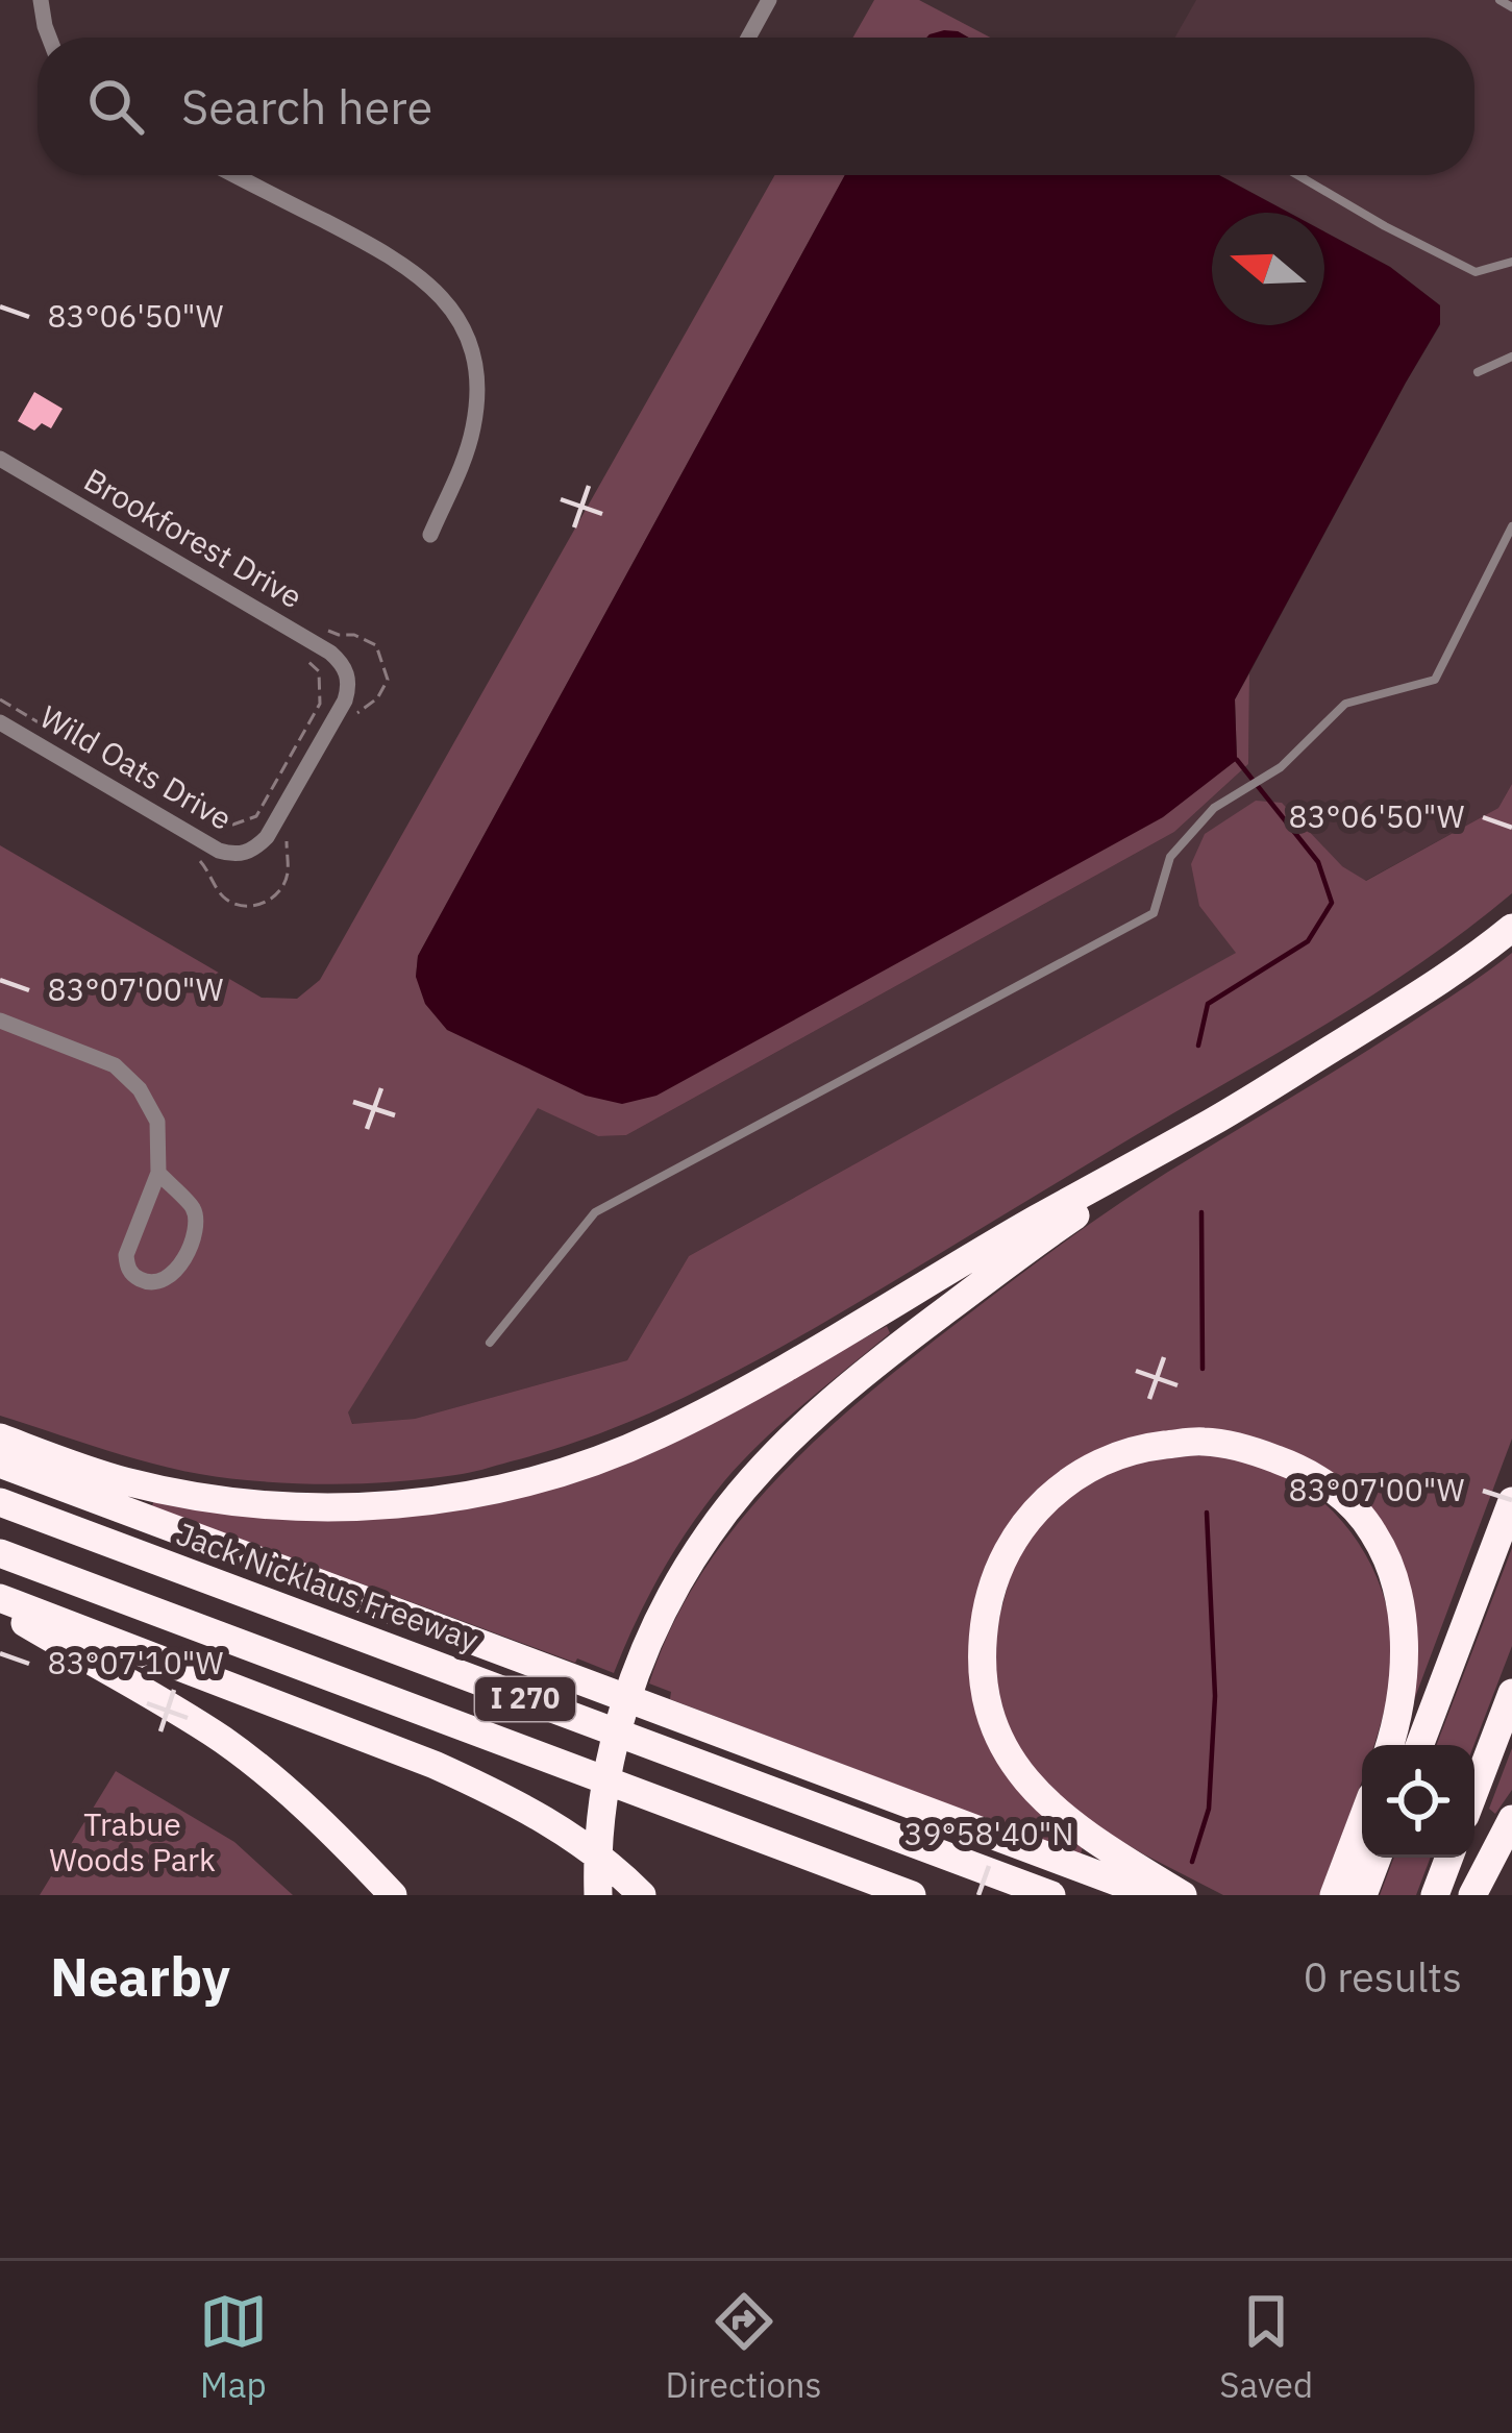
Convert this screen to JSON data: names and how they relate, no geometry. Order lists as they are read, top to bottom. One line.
{"streets":{"highway":["Jack Nicklaus Freeway","I 270"],"street":["Brookforest Drive","Wild Oats Drive"]},"crossings":[["Brookforest Drive","Wild Oats Drive"]],"parks":["Trabue Woods Park"],"north":"left","page":{"search":"Search here","heading":["Nearby","0 results"],"nav":["Map","Directions","Saved"]},"coordinates":["83°06'50\"W","83°07'00\"W","83°07'10\"W","39°58'40\"N"]}
